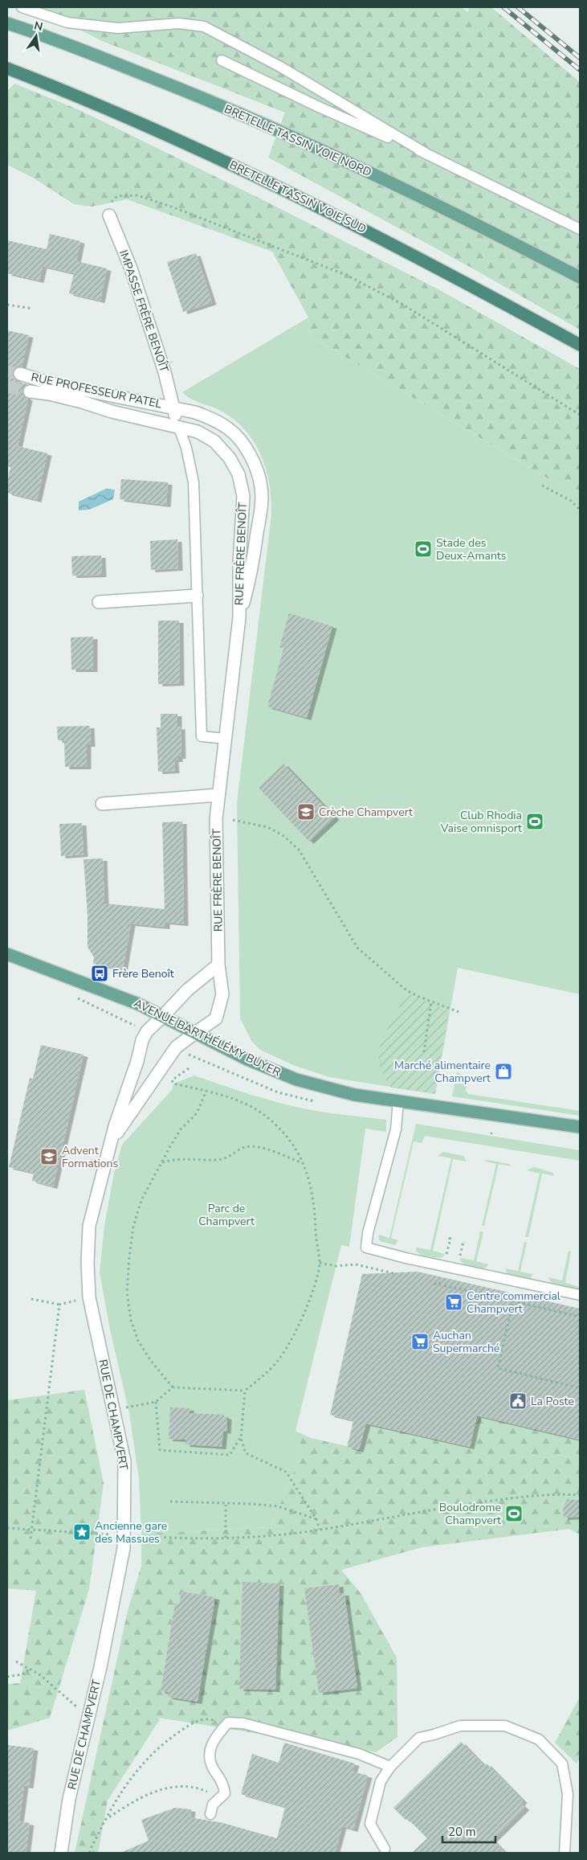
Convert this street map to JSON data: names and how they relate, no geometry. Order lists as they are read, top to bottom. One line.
{"streets":{"highway":["BRETELLE TASSIN VOIE SUD"],"main road":["BRETELLE TASSIN VOIE NORD","AVENUE BARTHÉLÉMY BUYER"],"street":["IMPASSE FRÈRE BENOÎT","RUE PROFESSEUR PATEL","RUE FRÈRE BENOÎT","RUE DE CHAMPVERT"]},"crossings":[["IMPASSE FRÈRE BENOÎT","RUE PROFESSEUR PATEL"],["IMPASSE FRÈRE BENOÎT","RUE FRÈRE BENOÎT"],["RUE PROFESSEUR PATEL","RUE FRÈRE BENOÎT"],["RUE FRÈRE BENOÎT","AVENUE BARTHÉLÉMY BUYER"],["RUE FRÈRE BENOÎT","RUE DE CHAMPVERT"],["AVENUE BARTHÉLÉMY BUYER","RUE DE CHAMPVERT"]],"parks":["Parc de Champvert"],"places":{"sports":["Stade des Deux-Amants","Club Rhodia Vaise omnisport","Boulodrome Champvert"],"school or university":["Crèche Champvert","Advent Formations"],"bus stop":["Frère Benoît"],"shop":["Marché alimentaire Champvert"],"supermarket":["Centre commercial Champvert","Auchan Supermarché"],"public building":["La Poste"],"place":["Ancienne gare des Massues"]},"scale_bar":"20 m","north":"top"}
